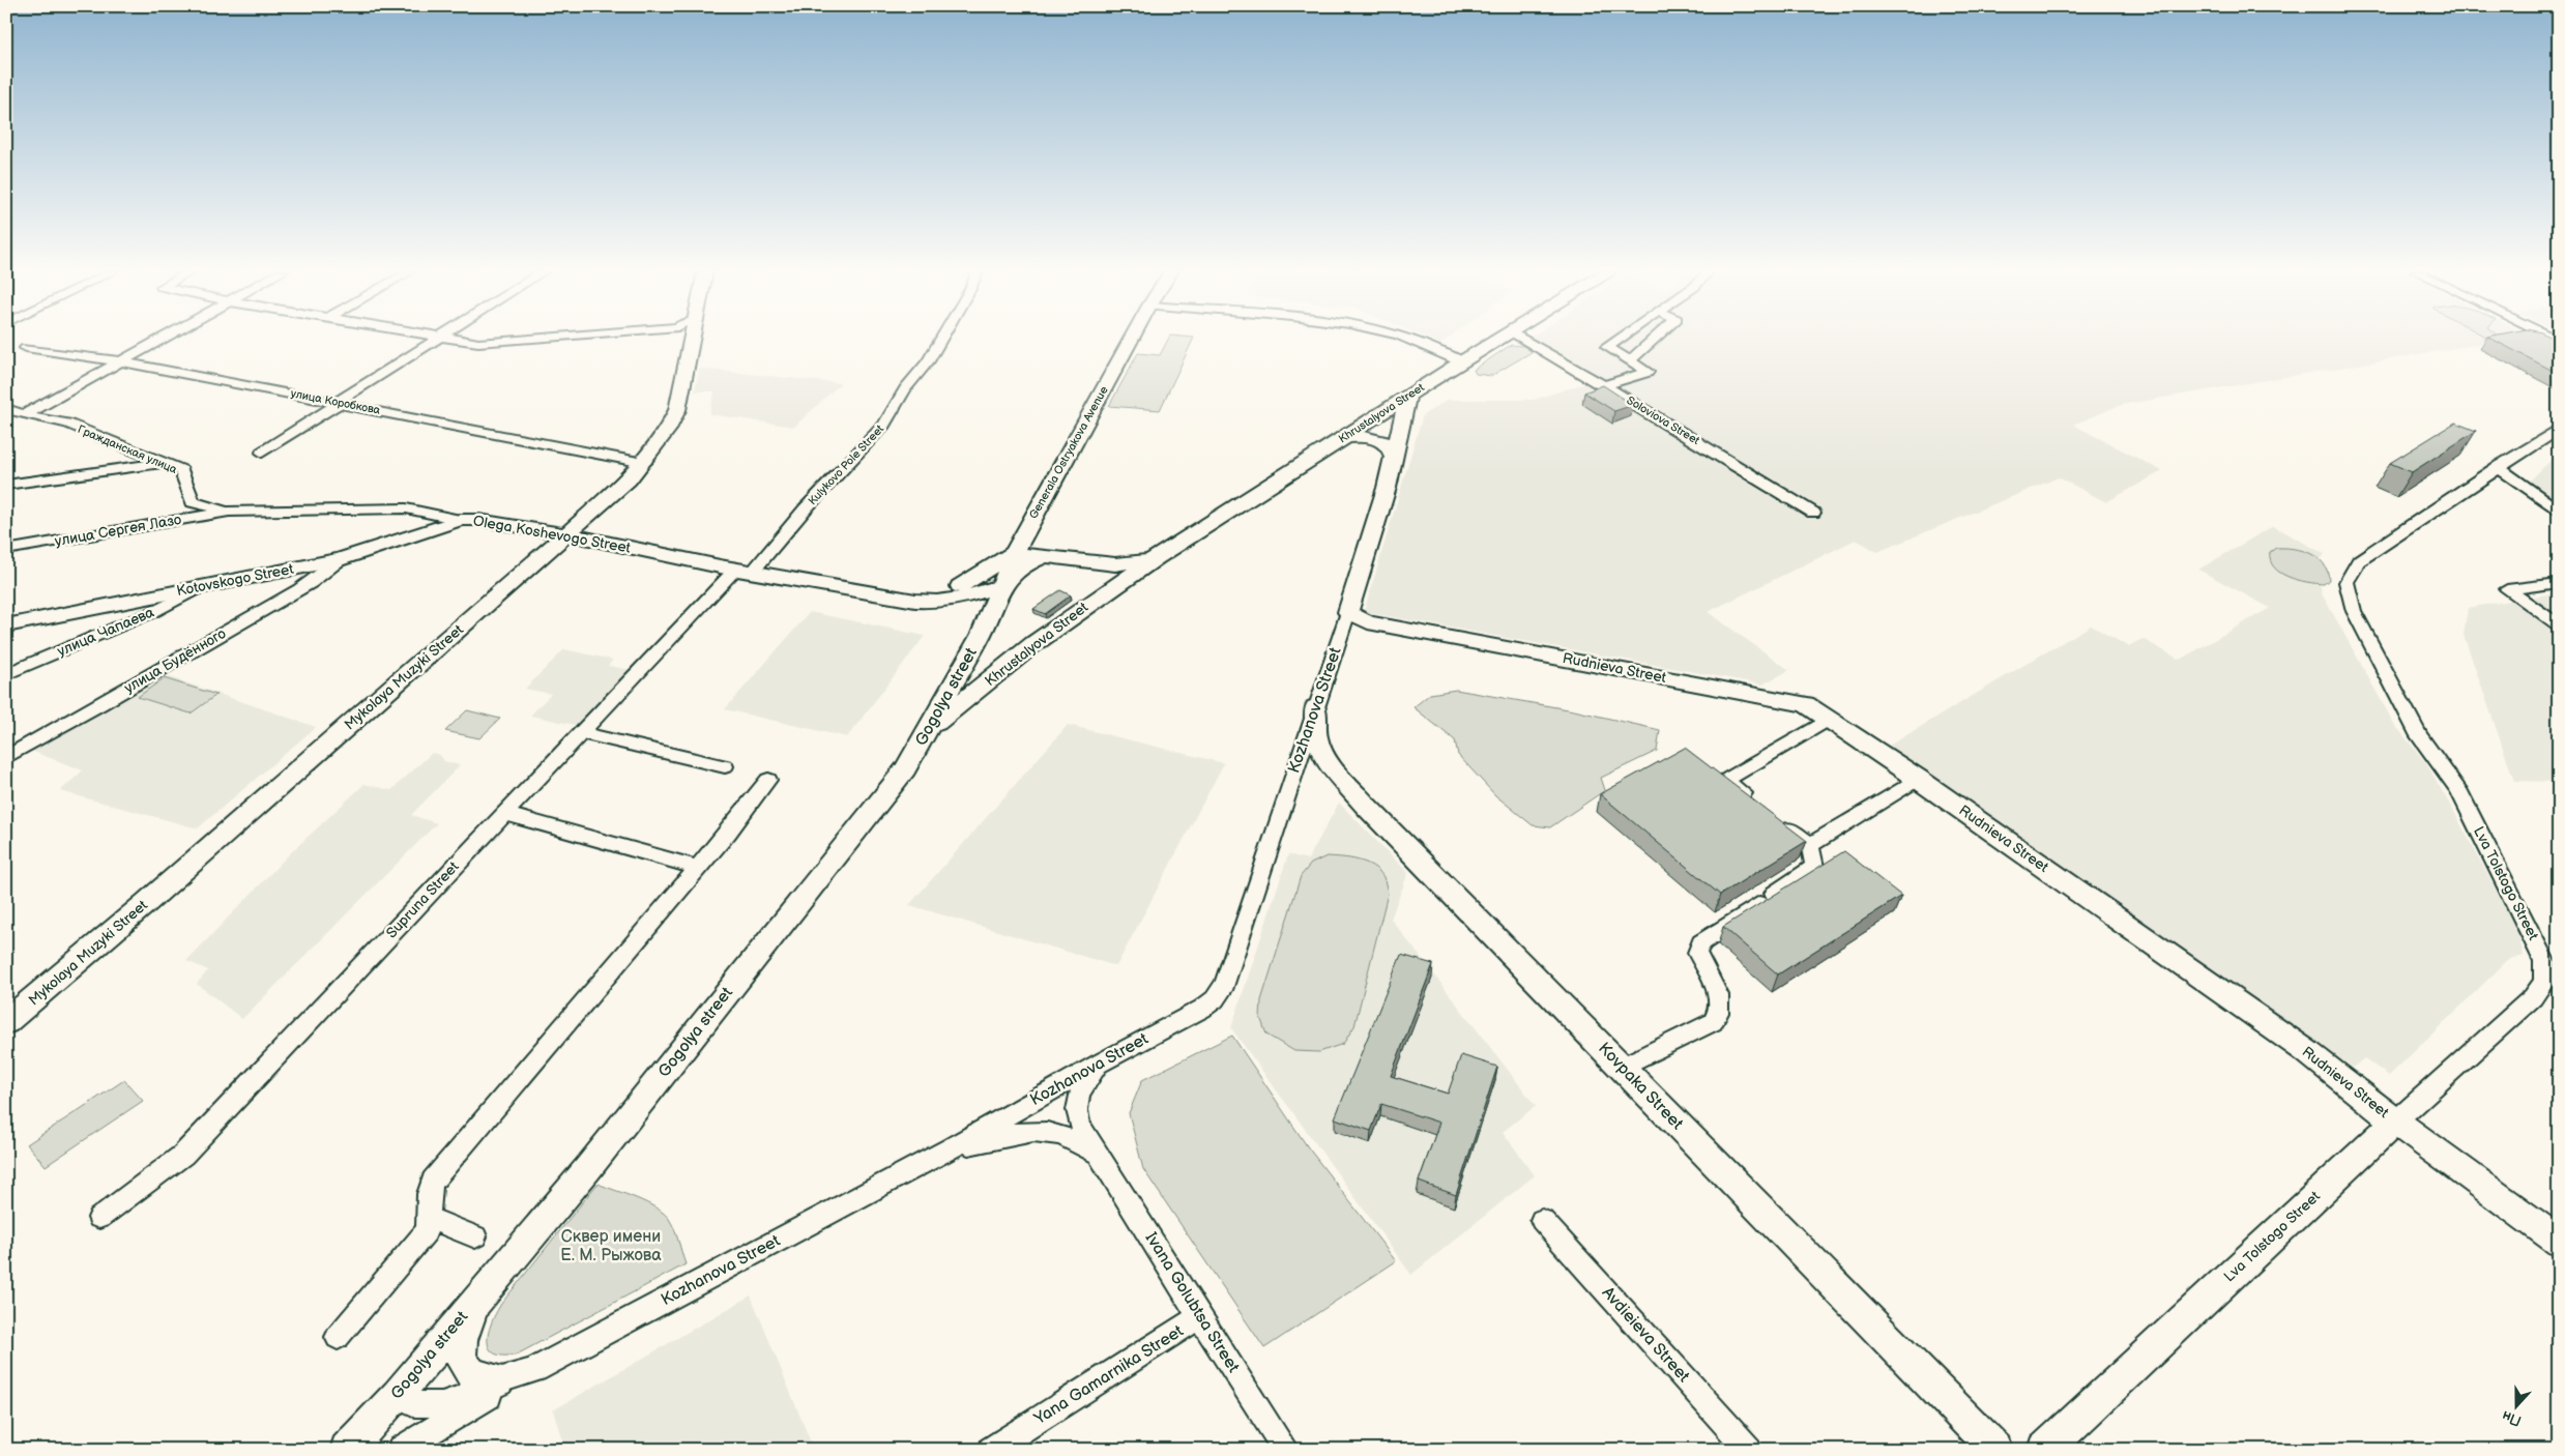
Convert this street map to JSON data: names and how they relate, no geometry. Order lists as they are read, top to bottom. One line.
{"streets":{"main road":["Khrustalyova Street","Generala Ostryakova Avenue","Olega Koshevogo Street","Kotovskogo Street","Rudnieva Street","Mykolaya Muzyki Street","Gogolya street","Kozhanova Street","Lva Tolstogo Street","Kovpaka Street"],"street":["улица Коробкова","Soloviova Street","Гражданская улица","Kulykovo Pole Street","улица Сергея Лазо","улица Чапаева","улица Будённого","Supruna Street","Ivana Golubtsa Street","Avdieieva Street","Yana Gamarnika Street"]},"crossings":[["улица Коробкова","Mykolaya Muzyki Street"],["Khrustalyova Street","Generala Ostryakova Avenue"],["Khrustalyova Street","Gogolya street"],["Khrustalyova Street","Kozhanova Street"],["Гражданская улица","улица Сергея Лазо"],["Гражданская улица","Olega Koshevogo Street"],["Generala Ostryakova Avenue","Gogolya street"],["Kulykovo Pole Street","Olega Koshevogo Street"],["Kulykovo Pole Street","Supruna Street"],["улица Сергея Лазо","Olega Koshevogo Street"],["Olega Koshevogo Street","Kotovskogo Street"],["Olega Koshevogo Street","Mykolaya Muzyki Street"],["Olega Koshevogo Street","Gogolya street"],["Olega Koshevogo Street","Supruna Street"],["Kotovskogo Street","улица Чапаева"],["Kotovskogo Street","улица Будённого"],["Rudnieva Street","Kozhanova Street"],["Rudnieva Street","Lva Tolstogo Street"],["Gogolya street","Kozhanova Street"],["Kozhanova Street","Kovpaka Street"],["Kozhanova Street","Ivana Golubtsa Street"],["Ivana Golubtsa Street","Yana Gamarnika Street"]],"parks":["Сквер имени Е. М. Рыжова"],"north":"bottom"}
